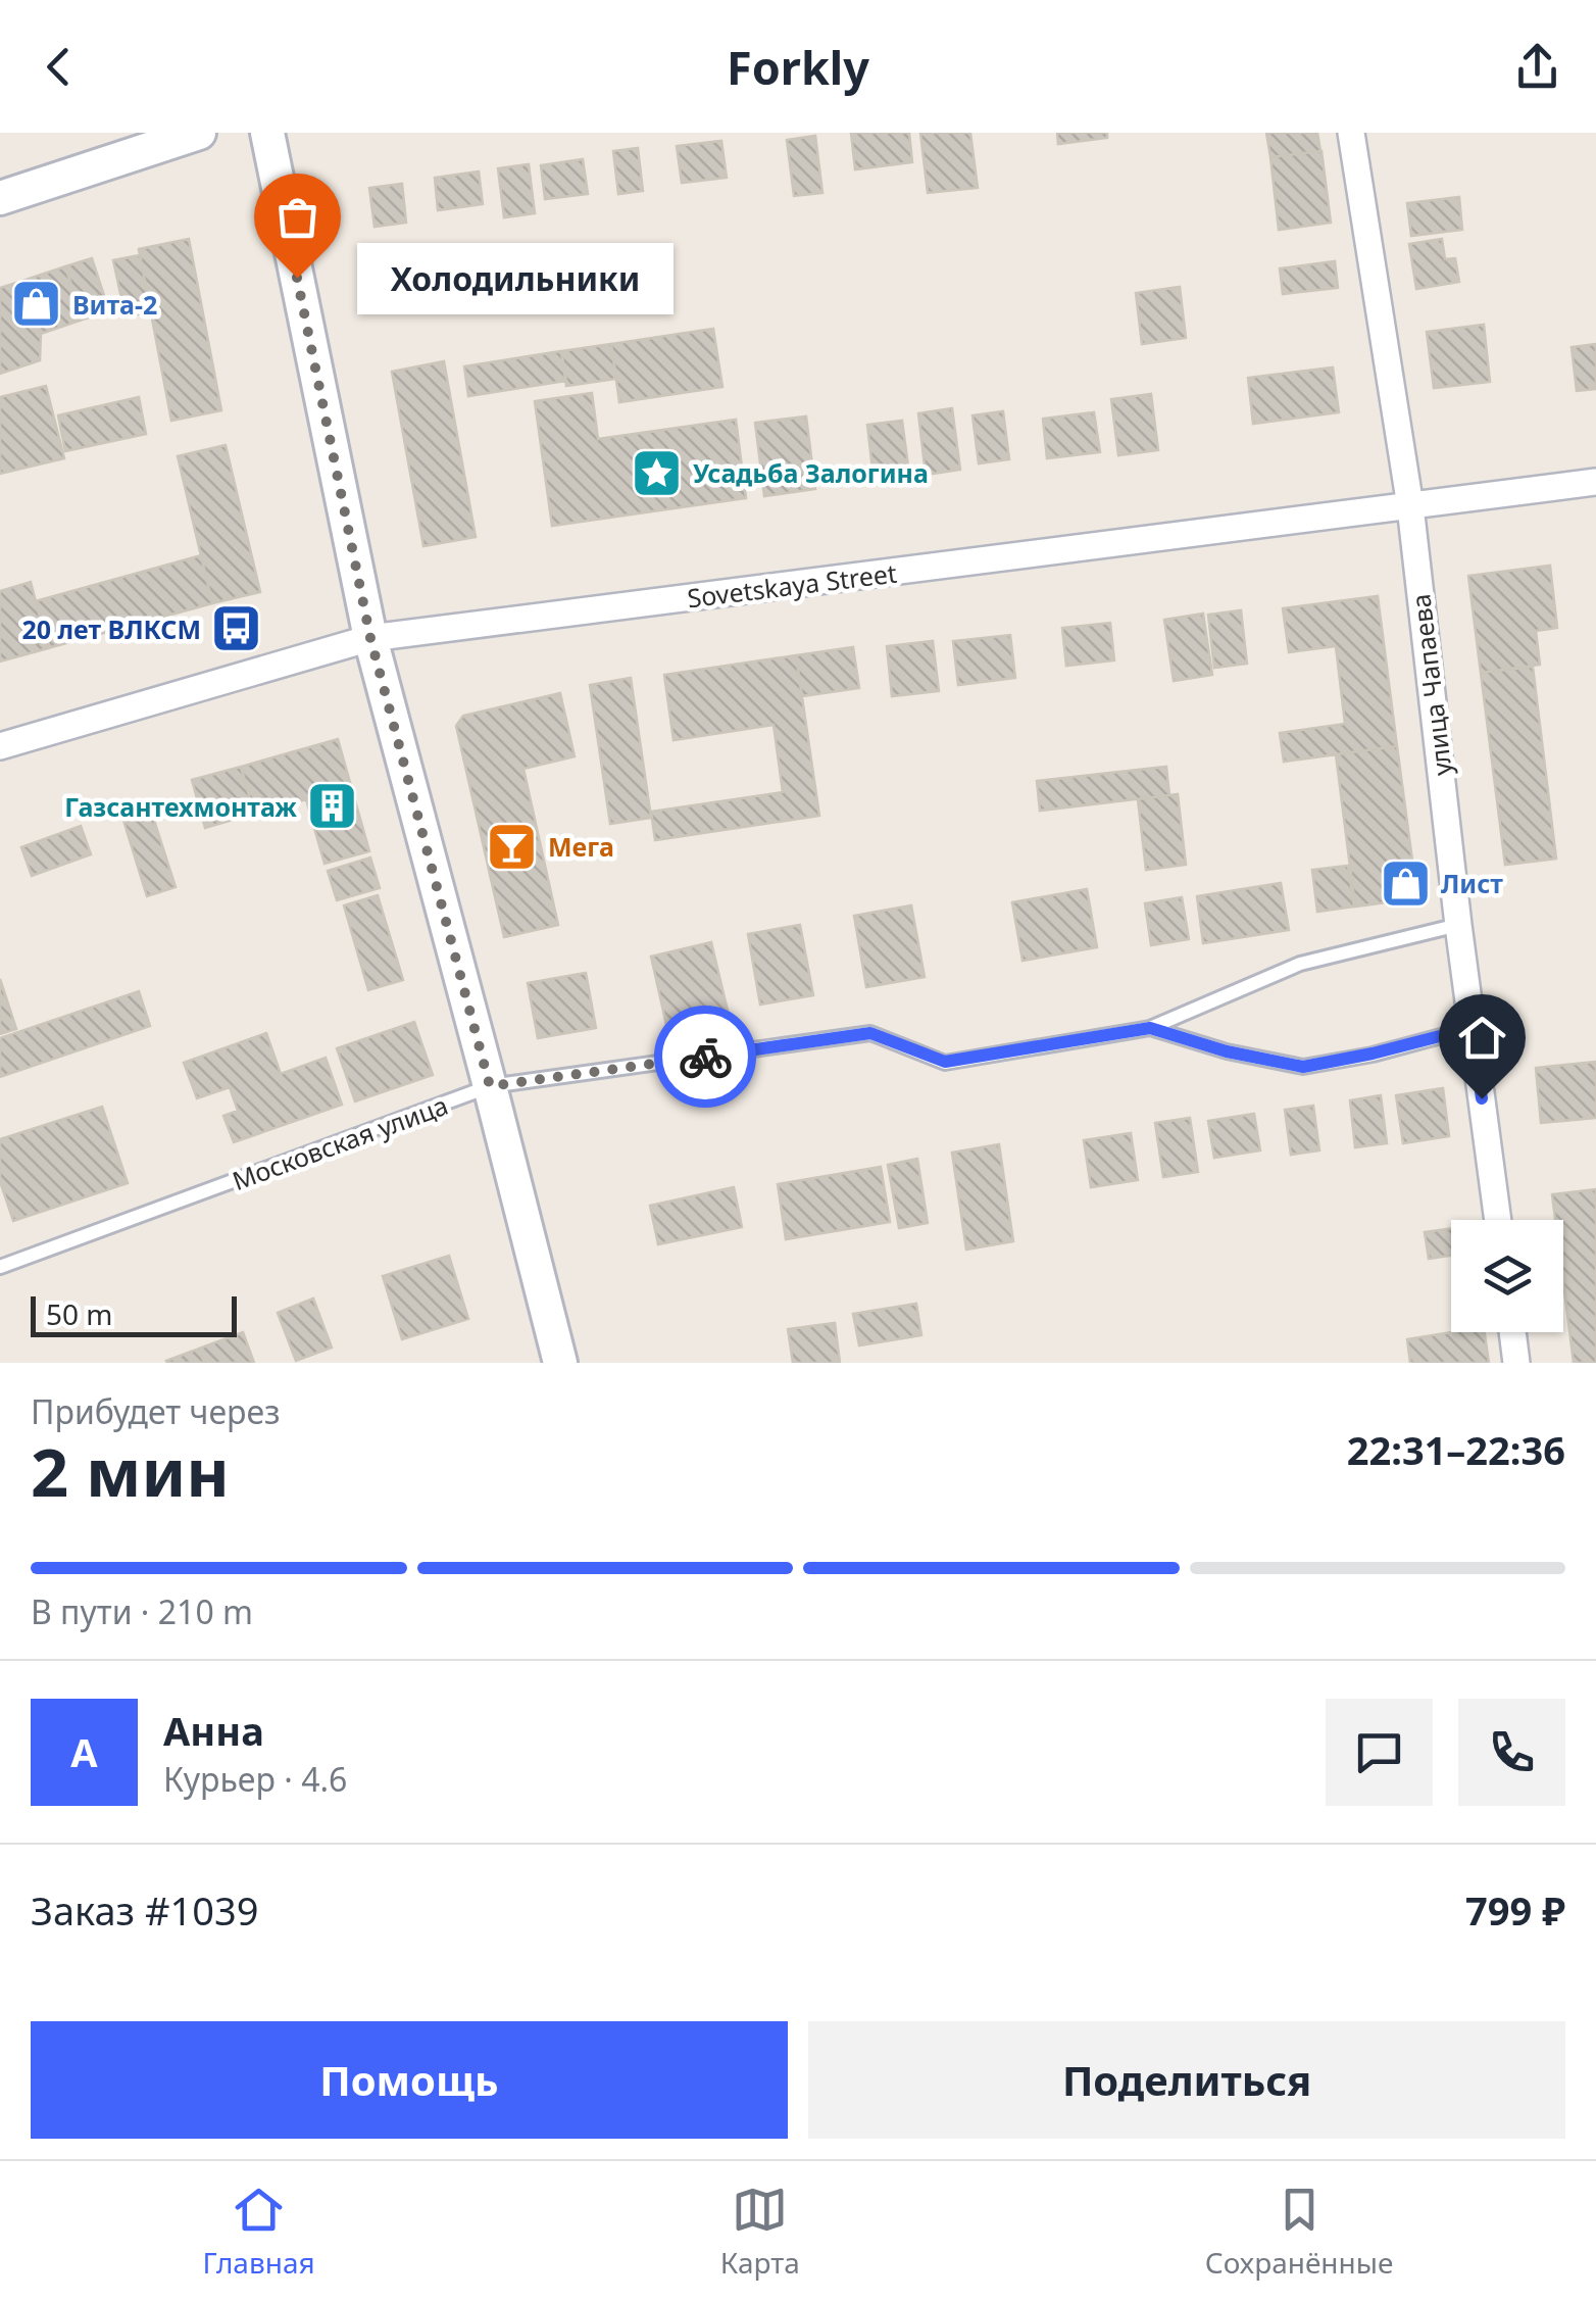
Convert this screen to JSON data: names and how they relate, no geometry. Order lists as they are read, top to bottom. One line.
{"streets":{"street":["Sovetskaya Street","улица Чапаева"],"lane":["Московская улица"]},"crossings":[["Sovetskaya Street","улица Чапаева"],["улица Чапаева","Московская улица"]],"places":{"other":["Холодильники"],"shop":["Вита-2","Лист"],"place":["Усадьба Залогина"],"bus stop":["20 лет ВЛКСМ"],"building":["Газсантехмонтаж"],"bar":["Мега"]},"scale_bar":"50 m","page":{"header":"Forkly","bubble":"Холодильники","scale":"50 m","heading":["2 мин","Прибудет через","22:31–22:36"],"panel":["Анна","Курьер · 4.6","Заказ #1039","799 ₽"],"bar":"В пути · 210 m","round":"А","buttons":["Помощь","Поделиться"],"tabs":["Главная","Карта","Сохранённые"]}}
